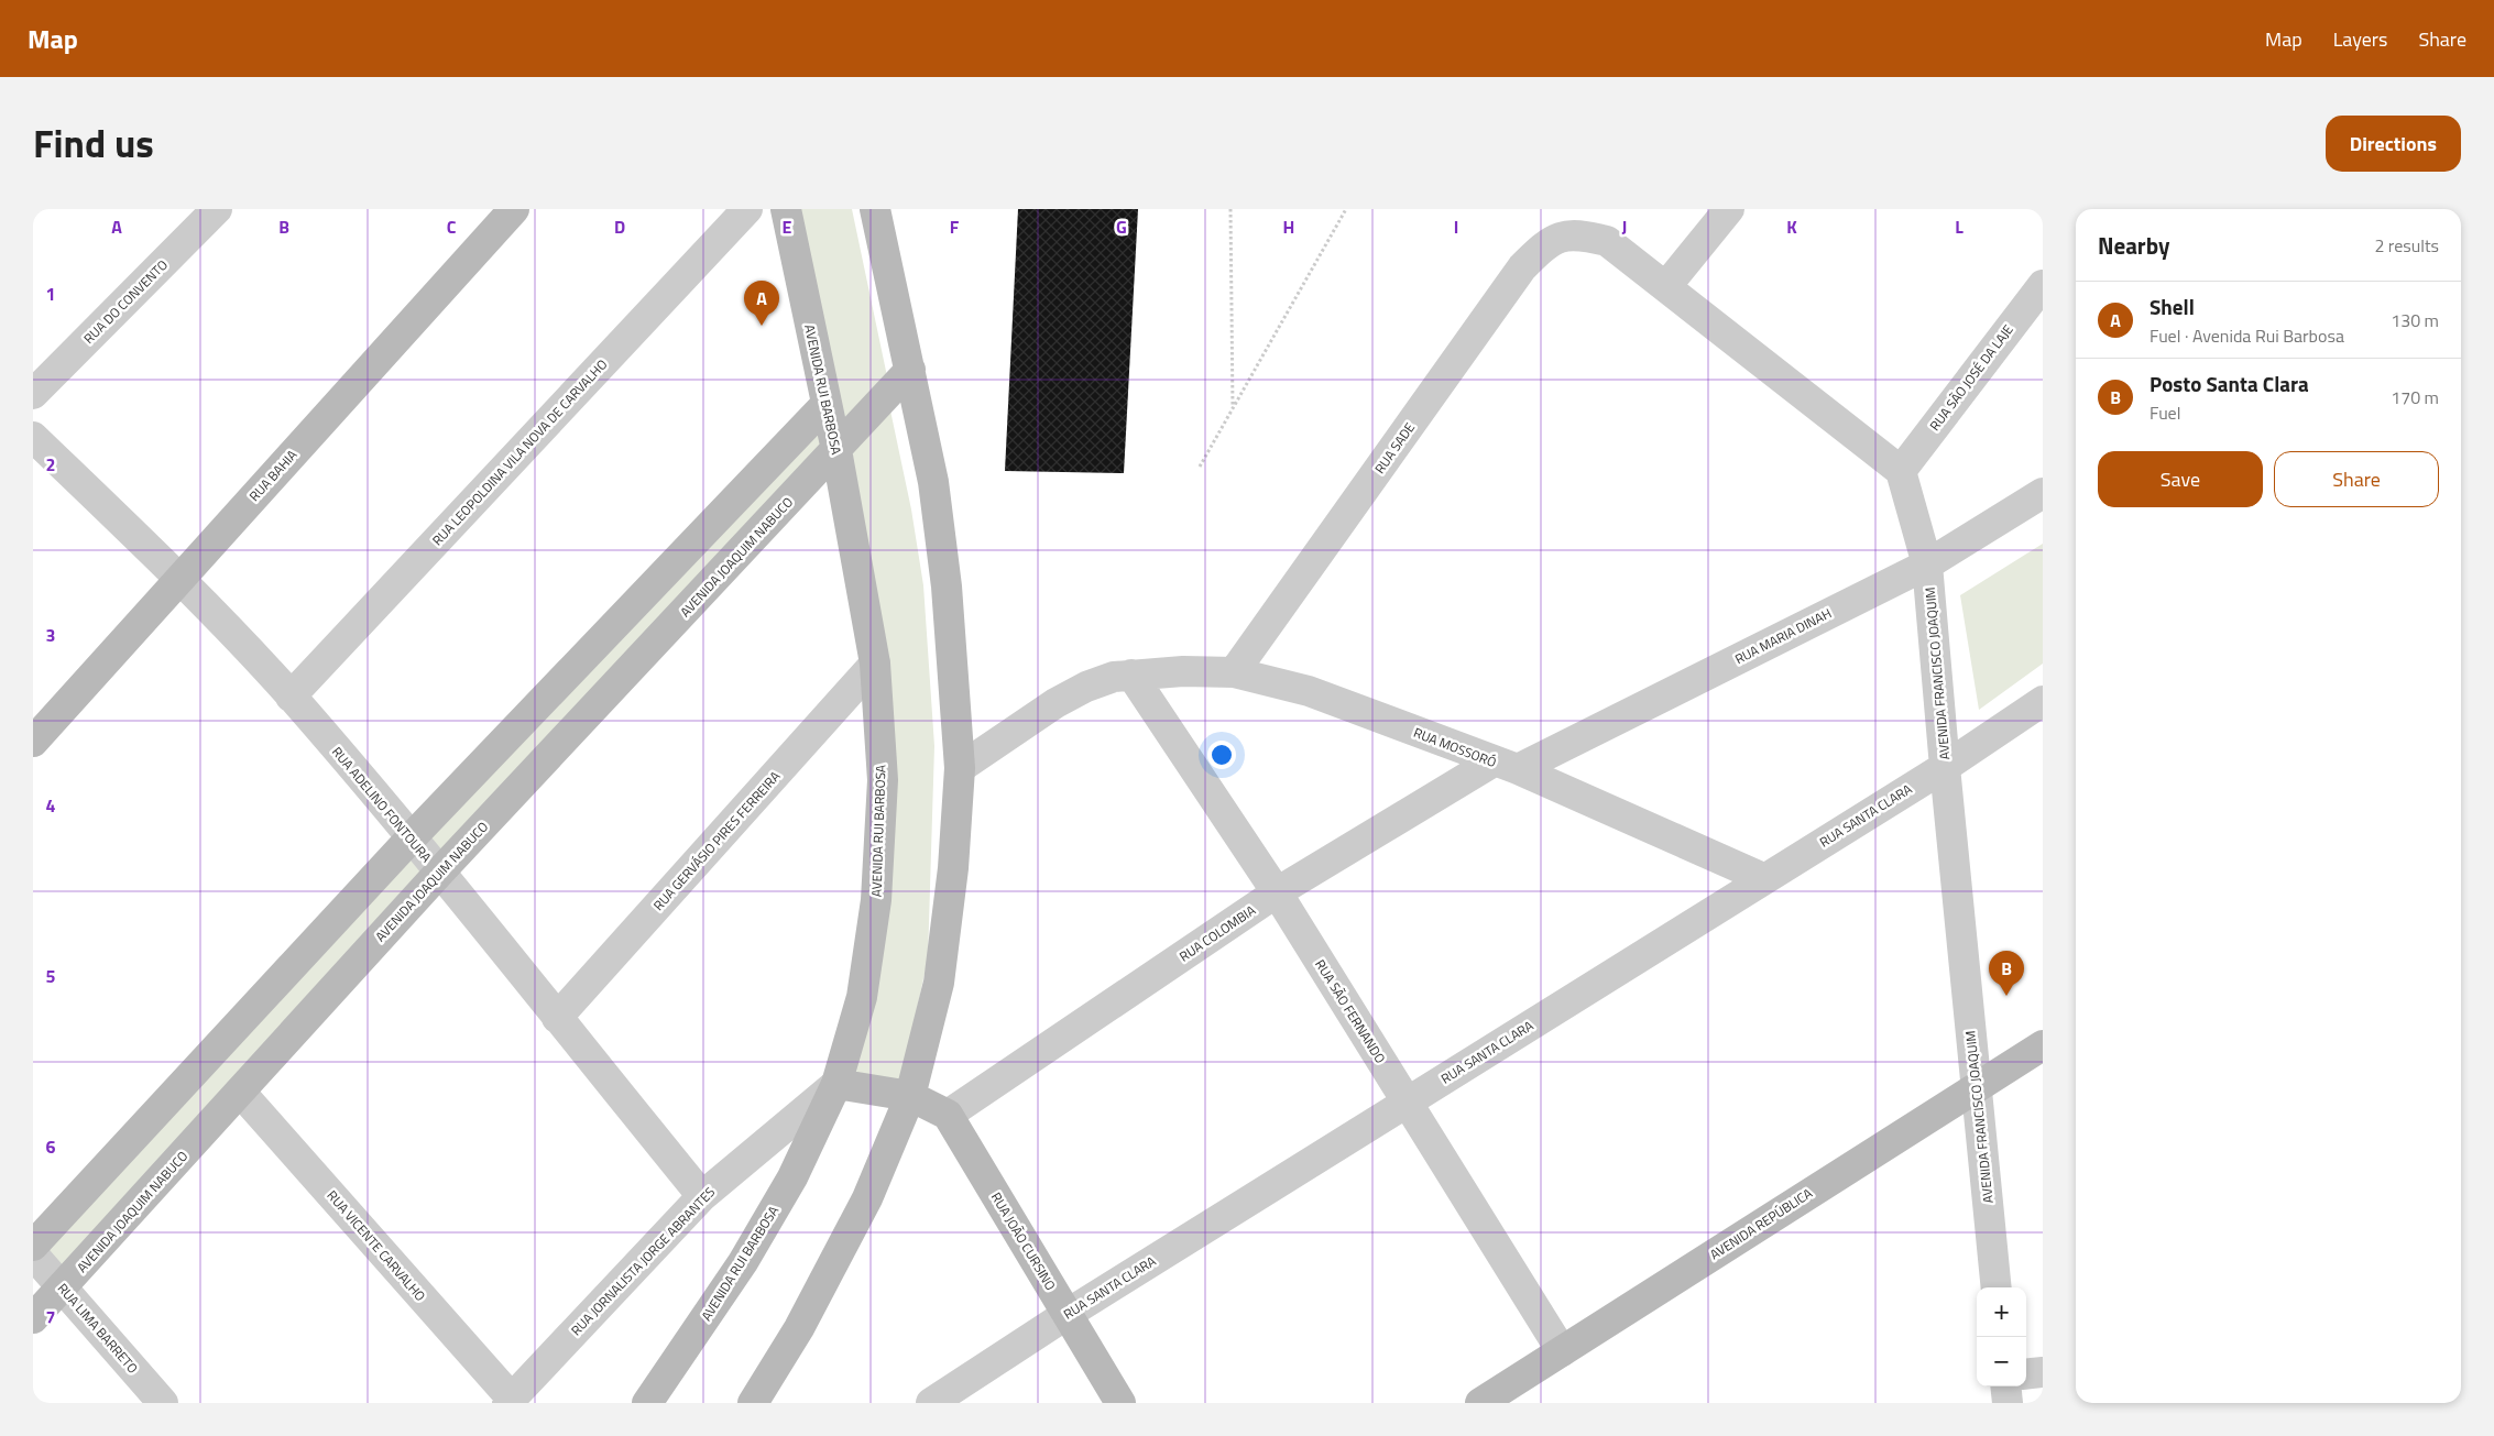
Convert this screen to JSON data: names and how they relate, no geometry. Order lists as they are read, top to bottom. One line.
{"streets":{"street":["RUA DO CONVENTO","RUA SÃO JOSÉ DA LAJE","AVENIDA RUI BARBOSA","RUA SADE","RUA LEOPOLDINA VILA NOVA DE CARVALHO","RUA BAHIA","AVENIDA JOAQUIM NABUCO","RUA MARIA DINAH","AVENIDA FRANCISCO JOAQUIM","RUA MOSSORÓ","RUA ADELINO FONTOURA","RUA SANTA CLARA","RUA GERVÁSIO PIRES FERREIRA","RUA COLOMBIA","RUA SÃO FERNANDO","AVENIDA REPÚBLICA","RUA JOÃO CURSINO","RUA VICENTE CARVALHO","RUA JORNALISTA JORGE ABRANTES","RUA LIMA BARRETO"]},"crossings":[["RUA SÃO JOSÉ DA LAJE","AVENIDA FRANCISCO JOAQUIM"],["AVENIDA RUI BARBOSA","AVENIDA JOAQUIM NABUCO"],["AVENIDA RUI BARBOSA","RUA GERVÁSIO PIRES FERREIRA"],["AVENIDA RUI BARBOSA","RUA JORNALISTA JORGE ABRANTES"],["RUA SADE","RUA MOSSORÓ"],["RUA LEOPOLDINA VILA NOVA DE CARVALHO","RUA ADELINO FONTOURA"],["RUA BAHIA","RUA ADELINO FONTOURA"],["AVENIDA JOAQUIM NABUCO","RUA ADELINO FONTOURA"],["AVENIDA JOAQUIM NABUCO","RUA VICENTE CARVALHO"],["AVENIDA JOAQUIM NABUCO","RUA LIMA BARRETO"],["RUA MARIA DINAH","AVENIDA FRANCISCO JOAQUIM"],["RUA MARIA DINAH","RUA MOSSORÓ"],["RUA MARIA DINAH","RUA COLOMBIA"],["AVENIDA FRANCISCO JOAQUIM","RUA SANTA CLARA"],["AVENIDA FRANCISCO JOAQUIM","AVENIDA REPÚBLICA"],["RUA MOSSORÓ","RUA SANTA CLARA"],["RUA MOSSORÓ","RUA COLOMBIA"],["RUA MOSSORÓ","RUA SÃO FERNANDO"],["RUA ADELINO FONTOURA","RUA GERVÁSIO PIRES FERREIRA"],["RUA ADELINO FONTOURA","RUA JORNALISTA JORGE ABRANTES"],["RUA SANTA CLARA","RUA SÃO FERNANDO"],["RUA SANTA CLARA","RUA JOÃO CURSINO"],["RUA COLOMBIA","RUA SÃO FERNANDO"],["RUA COLOMBIA","RUA JOÃO CURSINO"],["RUA SÃO FERNANDO","AVENIDA REPÚBLICA"],["RUA VICENTE CARVALHO","RUA JORNALISTA JORGE ABRANTES"]],"page":{"header":"Map","nav":["Map","Layers","Share"],"title":"Find us","buttons":["Directions",["Save","Share"]],"heading":["Nearby","2 results"],"pins":["A","B"],"list":[{"mark":"A","name":"Shell","note":"Fuel · Avenida Rui Barbosa","value":"130 m"},{"mark":"B","name":"Posto Santa Clara","note":"Fuel","value":"170 m"}],"map_buttons":["+","−"]},"grid":{"columns":["A","B","C","D","E","F","G","H","I","J","K","L"],"rows":["1","2","3","4","5","6","7"]}}
